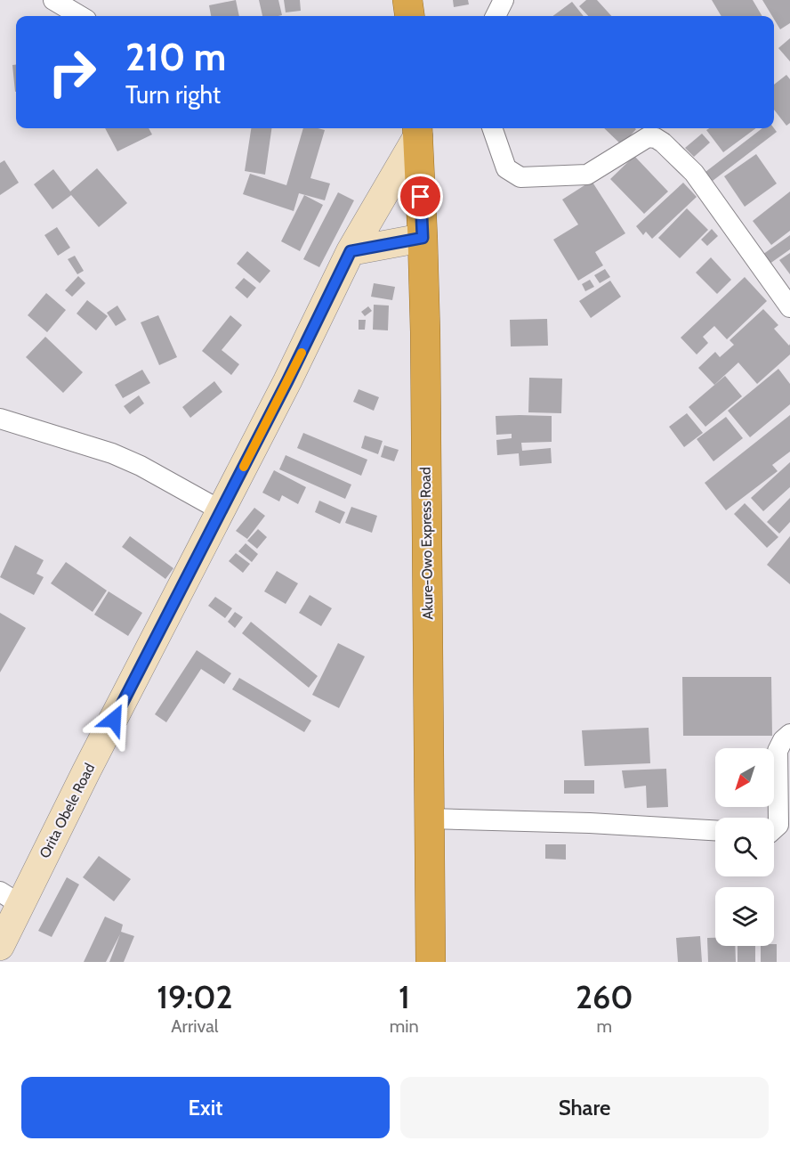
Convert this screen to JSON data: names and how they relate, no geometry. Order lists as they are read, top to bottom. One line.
{"streets":{"highway":["Akure-Owo Express Road"],"main road":["Orita Obele Road"]},"crossings":[["Akure-Owo Express Road","Orita Obele Road"]],"north":"bottom left","page":{"turn":["210 m","Turn right"],"eta":["19:02","Arrival","1","min","260","m"],"buttons":["Exit","Share"]}}
